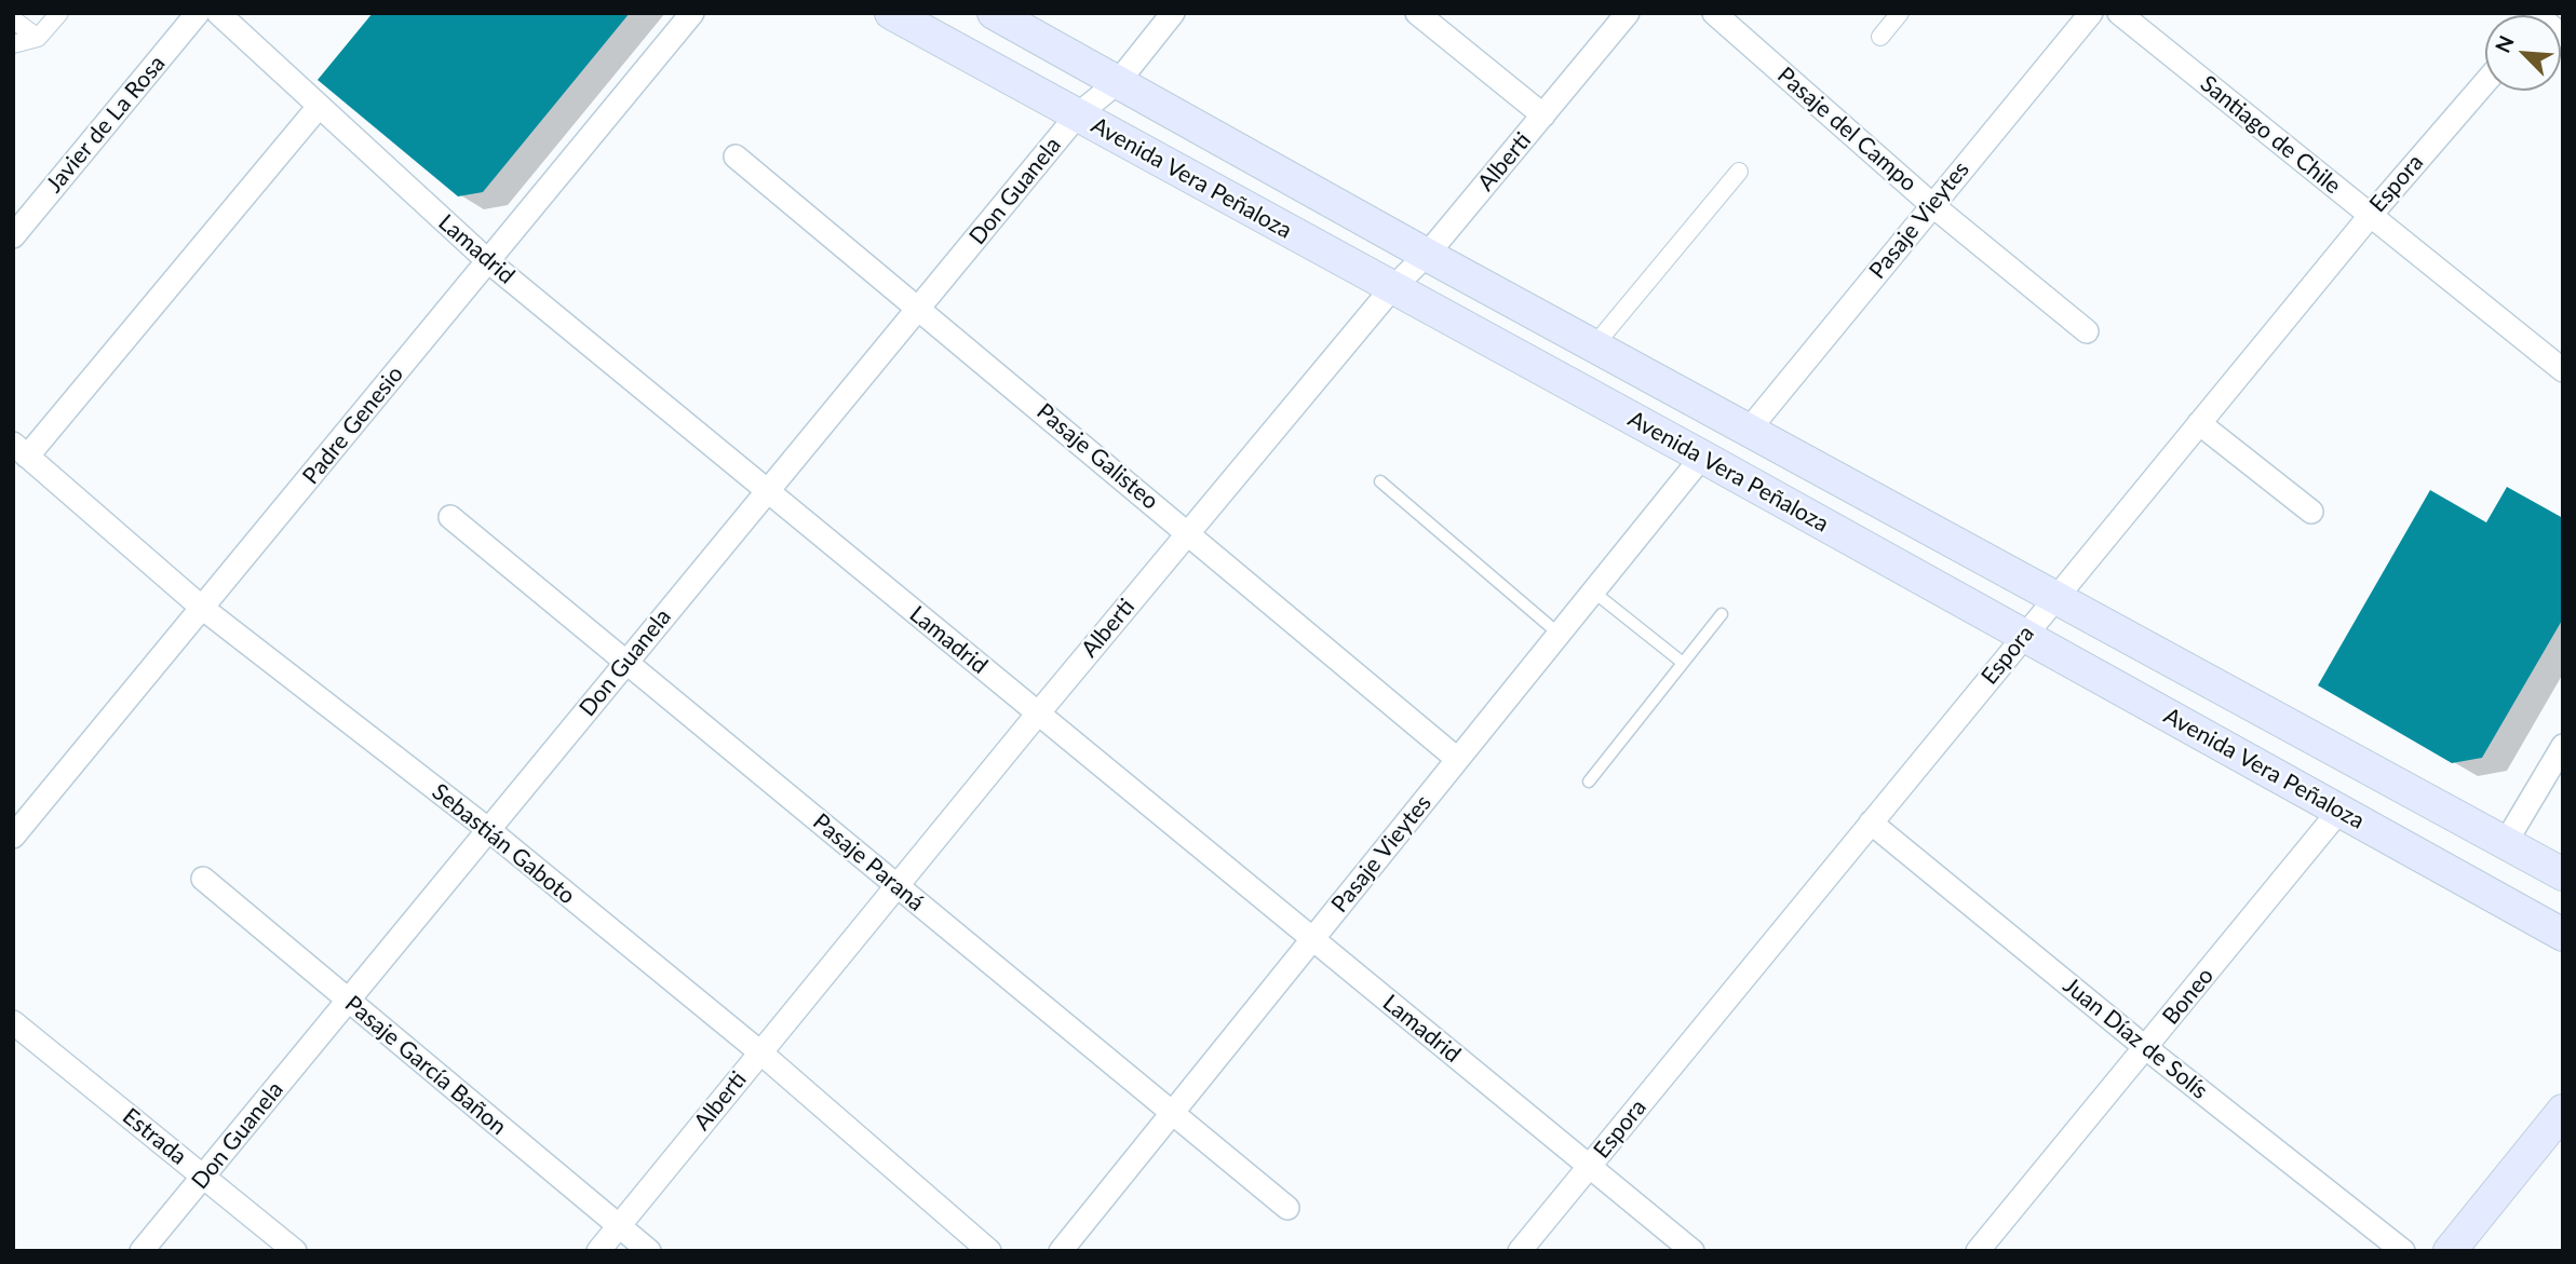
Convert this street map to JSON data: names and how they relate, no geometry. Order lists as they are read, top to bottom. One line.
{"streets":{"main road":["Avenida Vera Peñaloza"],"street":["Javier de La Rosa","Pasaje del Campo","Santiago de Chile","Alberti","Espora","Don Guanela","Pasaje Vieytes","Lamadrid","Padre Genesio","Pasaje Galisteo","Sebastián Gaboto","Pasaje Paraná","Boneo","Juan Díaz de Solís","Pasaje García Bañon","Estrada"]},"crossings":[["Pasaje del Campo","Pasaje Vieytes"],["Santiago de Chile","Espora"],["Alberti","Avenida Vera Peñaloza"],["Alberti","Lamadrid"],["Alberti","Pasaje Galisteo"],["Alberti","Sebastián Gaboto"],["Alberti","Pasaje Paraná"],["Alberti","Pasaje García Bañon"],["Avenida Vera Peñaloza","Espora"],["Avenida Vera Peñaloza","Don Guanela"],["Avenida Vera Peñaloza","Pasaje Vieytes"],["Avenida Vera Peñaloza","Boneo"],["Espora","Lamadrid"],["Espora","Juan Díaz de Solís"],["Don Guanela","Lamadrid"],["Don Guanela","Pasaje Galisteo"],["Don Guanela","Sebastián Gaboto"],["Don Guanela","Pasaje Paraná"],["Don Guanela","Pasaje García Bañon"],["Don Guanela","Estrada"],["Pasaje Vieytes","Lamadrid"],["Pasaje Vieytes","Pasaje Galisteo"],["Pasaje Vieytes","Pasaje Paraná"],["Lamadrid","Padre Genesio"],["Padre Genesio","Sebastián Gaboto"],["Boneo","Juan Díaz de Solís"]],"north":"top left"}
